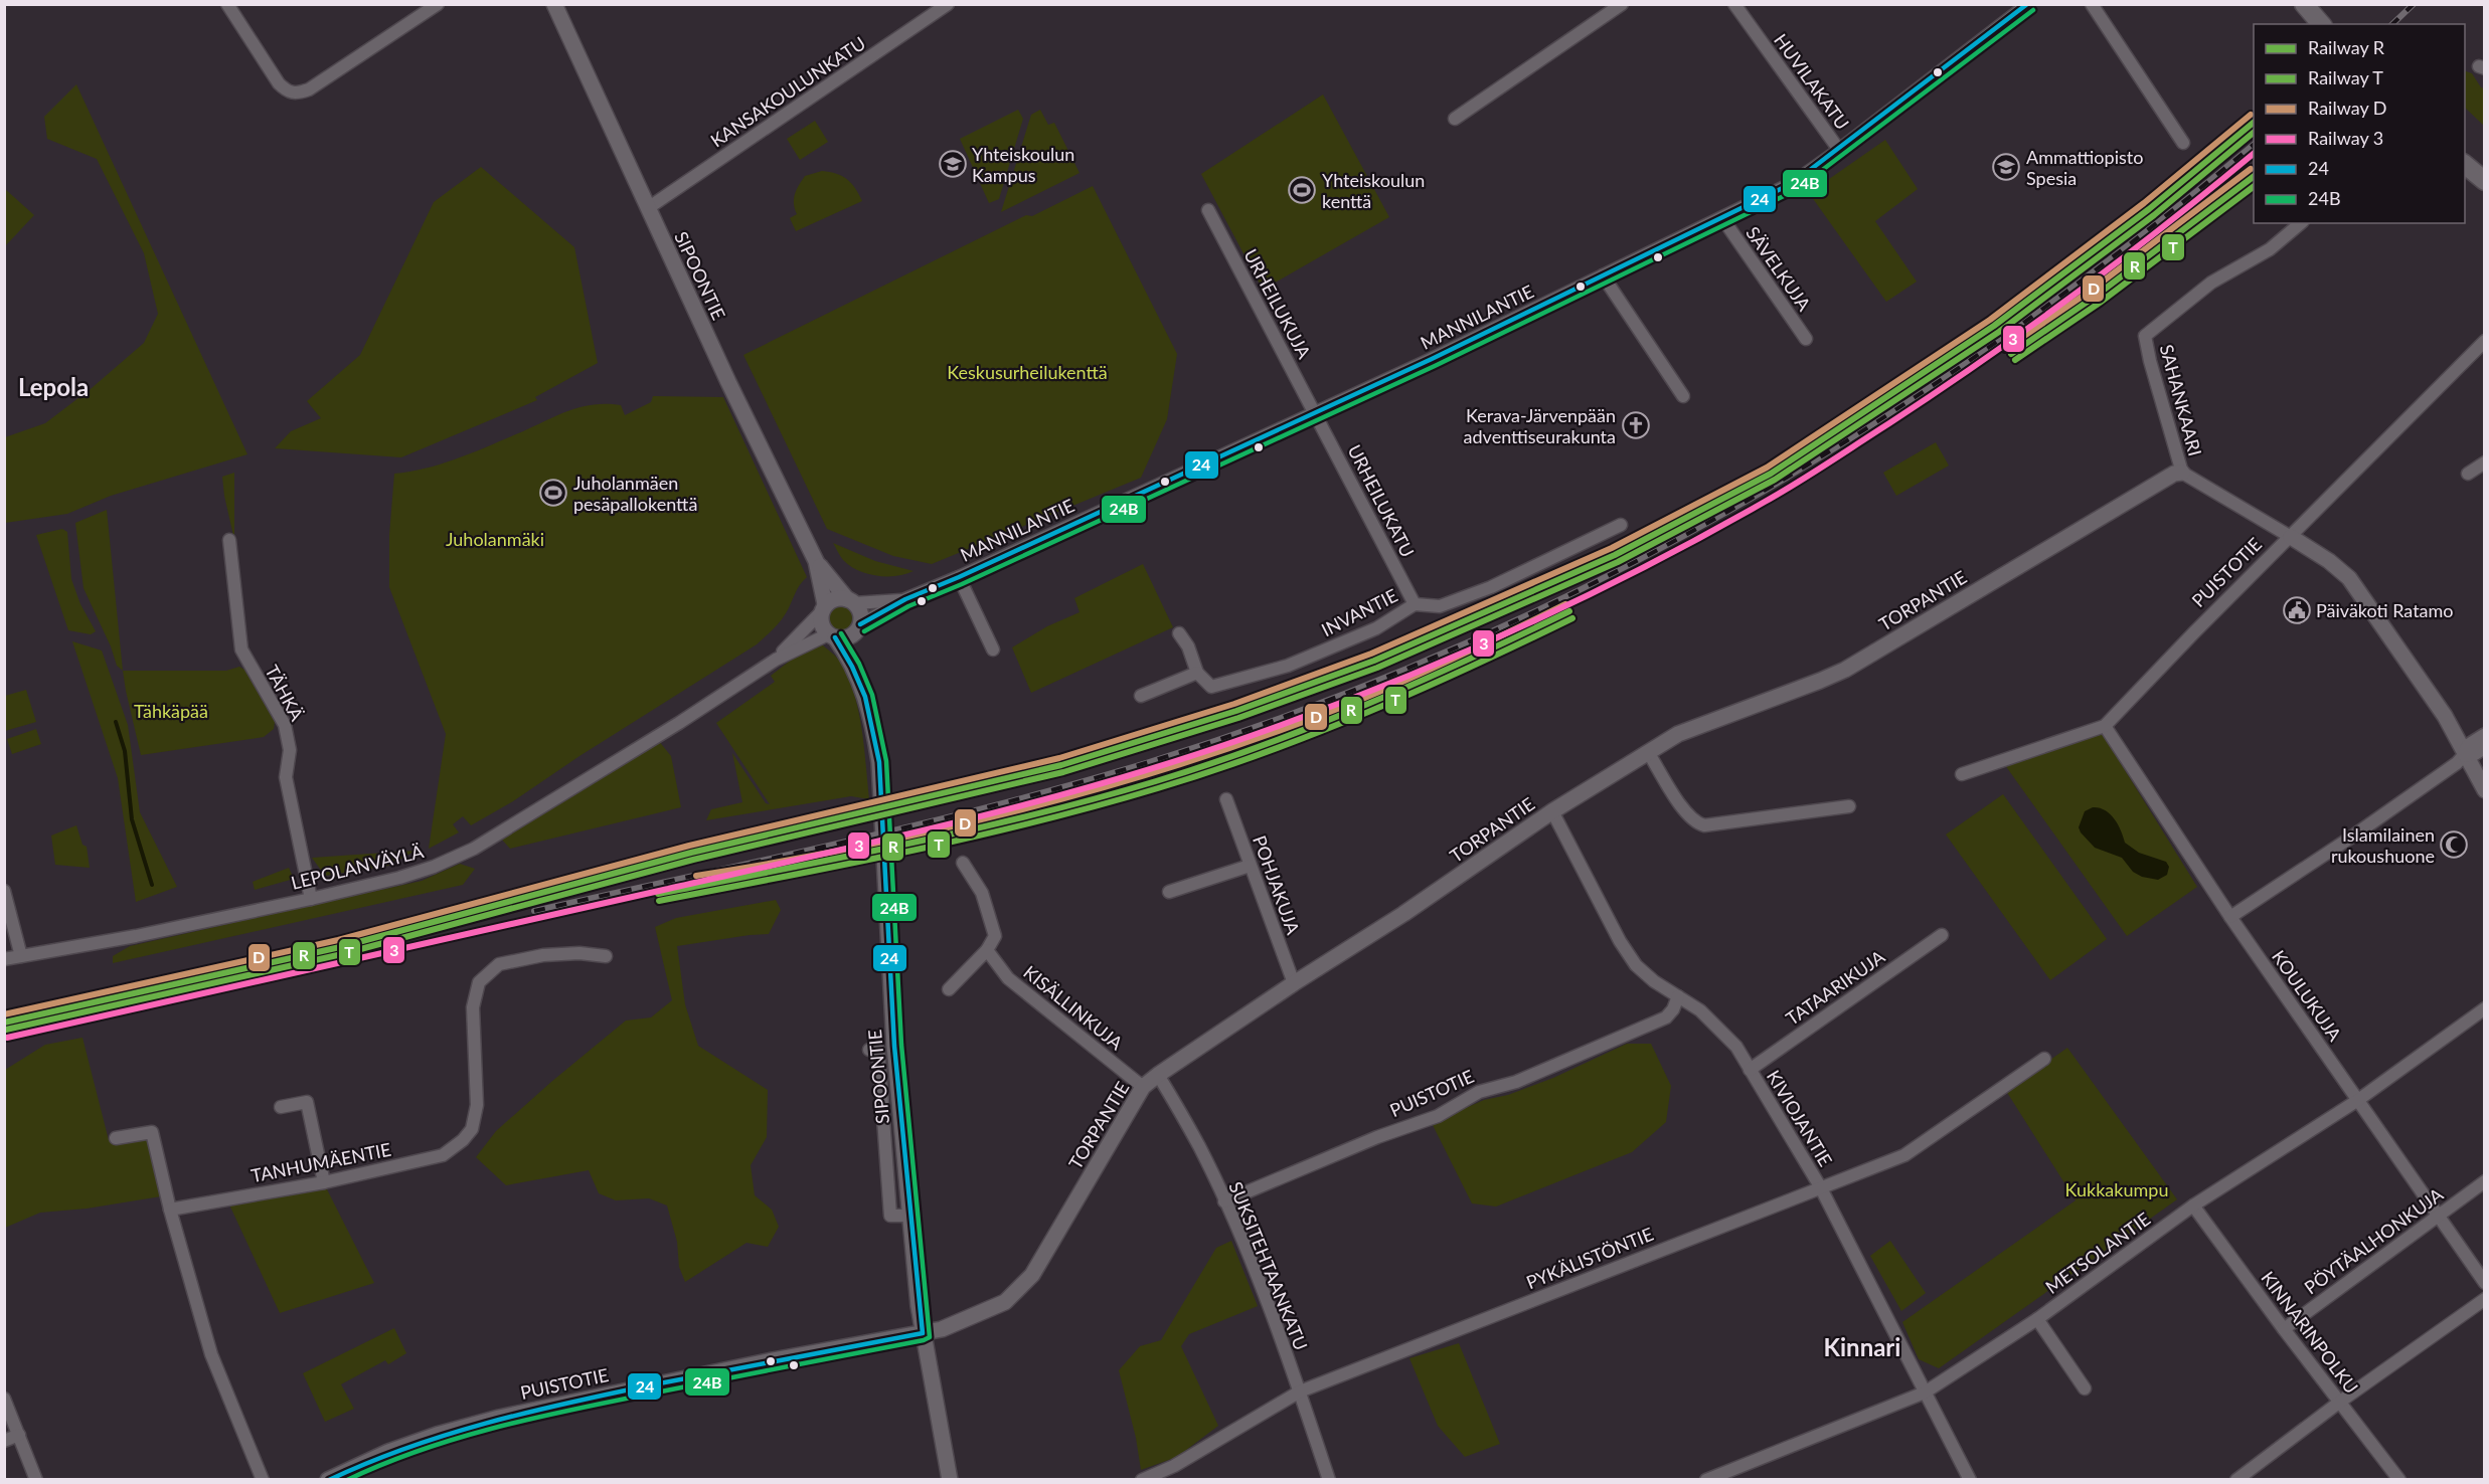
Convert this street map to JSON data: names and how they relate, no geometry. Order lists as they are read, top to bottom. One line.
{"streets":{"street":["HUVILAKATU","KANSAKOULUNKATU","SÄVELKUJA","SIPOONTIE","URHEILUKUJA","MANNILANTIE","SAHANKAARI","URHEILUKATU","PUISTOTIE","TORPANTIE","INVANTIE","TÄHKÄ","LEPOLANVÄYLÄ","POHJAKUJA","TATAARIKUJA","KOULUKUJA","KISÄLLINKUJA","KIVIOJANTIE","TANHUMÄENTIE","PÖYTÄALHONKUJA","METSOLANTIE","PYKÄLISTÖNTIE","SUKSITEHTAANKATU","KINNARINPOLKU"]},"crossings":[["HUVILAKATU","MANNILANTIE"],["KANSAKOULUNKATU","SIPOONTIE"],["SÄVELKUJA","MANNILANTIE"],["SIPOONTIE","MANNILANTIE"],["SIPOONTIE","PUISTOTIE"],["SIPOONTIE","TORPANTIE"],["SIPOONTIE","LEPOLANVÄYLÄ"],["URHEILUKUJA","MANNILANTIE"],["URHEILUKUJA","URHEILUKATU"],["MANNILANTIE","URHEILUKATU"],["MANNILANTIE","LEPOLANVÄYLÄ"],["SAHANKAARI","PUISTOTIE"],["SAHANKAARI","TORPANTIE"],["URHEILUKATU","INVANTIE"],["PUISTOTIE","TORPANTIE"],["PUISTOTIE","KOULUKUJA"],["PUISTOTIE","KIVIOJANTIE"],["PUISTOTIE","SUKSITEHTAANKATU"],["TORPANTIE","POHJAKUJA"],["TORPANTIE","KISÄLLINKUJA"],["TORPANTIE","KIVIOJANTIE"],["TORPANTIE","SUKSITEHTAANKATU"],["TÄHKÄ","LEPOLANVÄYLÄ"],["TATAARIKUJA","KIVIOJANTIE"],["KOULUKUJA","PÖYTÄALHONKUJA"],["KOULUKUJA","METSOLANTIE"],["KIVIOJANTIE","METSOLANTIE"],["KIVIOJANTIE","PYKÄLISTÖNTIE"],["PÖYTÄALHONKUJA","KINNARINPOLKU"],["METSOLANTIE","KINNARINPOLKU"],["PYKÄLISTÖNTIE","SUKSITEHTAANKATU"]],"districts":["Lepola","Kinnari"],"parks":["Keskusurheilukenttä","Juholanmäki","Tähkäpää","Kukkakumpu"],"places":{"school or university":["Yhteiskoulun Kampus","Ammattiopisto Spesia"],"sports":["Yhteiskoulun kenttä","Juholanmäen pesäpallokenttä"],"church":["Kerava-Järvenpään adventtiseurakunta"],"public building":["Päiväkoti Ratamo"],"mosque":["Islamilainen rukoushuone"]},"lines":["transit line 24","transit line 24B","rail line D","rail line R","rail line T","rail line 3"],"legend":["Railway R","Railway T","Railway D","Railway 3","24","24B"]}
